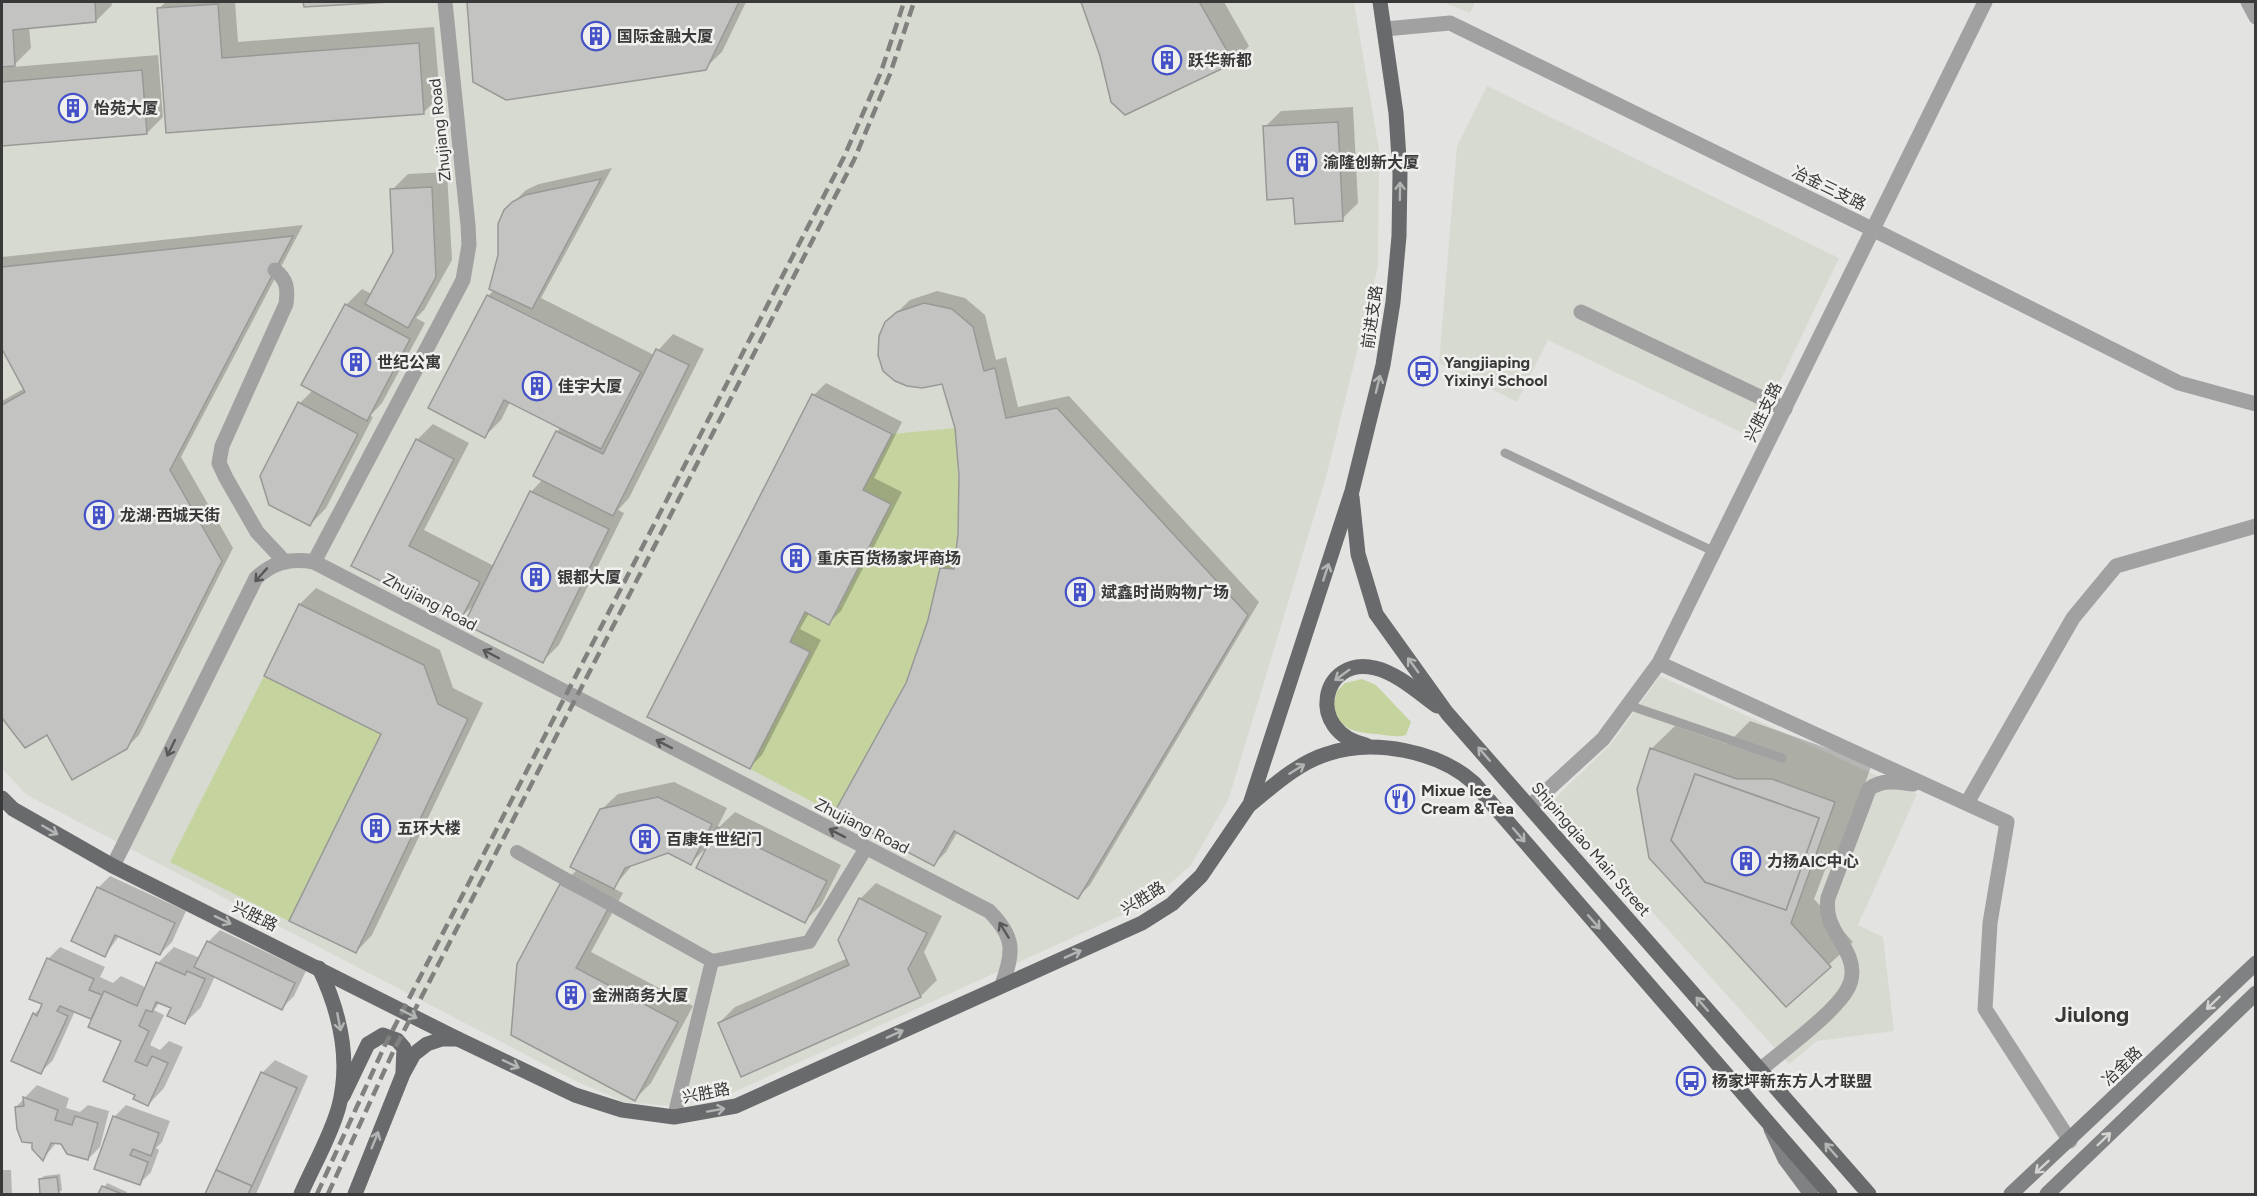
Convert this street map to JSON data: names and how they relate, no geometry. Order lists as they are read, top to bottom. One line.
{"streets":{"main road":["前进支路","Shipingqiao Main Street","兴胜路","冶金路"],"street":["Zhujiang Road","冶金三支路","兴胜支路"]},"crossings":[["Zhujiang Road","兴胜路"],["冶金三支路","前进支路"],["冶金三支路","兴胜支路"],["前进支路","Shipingqiao Main Street"],["前进支路","兴胜路"],["兴胜支路","Shipingqiao Main Street"]],"one_way":["Zhujiang Road","前进支路","兴胜路"],"districts":["Jiulong"],"places":{"building":["国际金融大厦","跃华新都","怡苑大厦","渝隆创新大厦","世纪公寓","佳宇大厦","龙湖·西城天街","重庆百货杨家坪商场","银都大厦","斌鑫时尚购物广场","五环大楼","百康年世纪门","力扬AIC中心","金洲商务大厦"],"bus stop":["Yangjiaping Yixinyi School","杨家坪新东方人才联盟"],"restaurant":["Mixue Ice Cream & Tea"]}}
